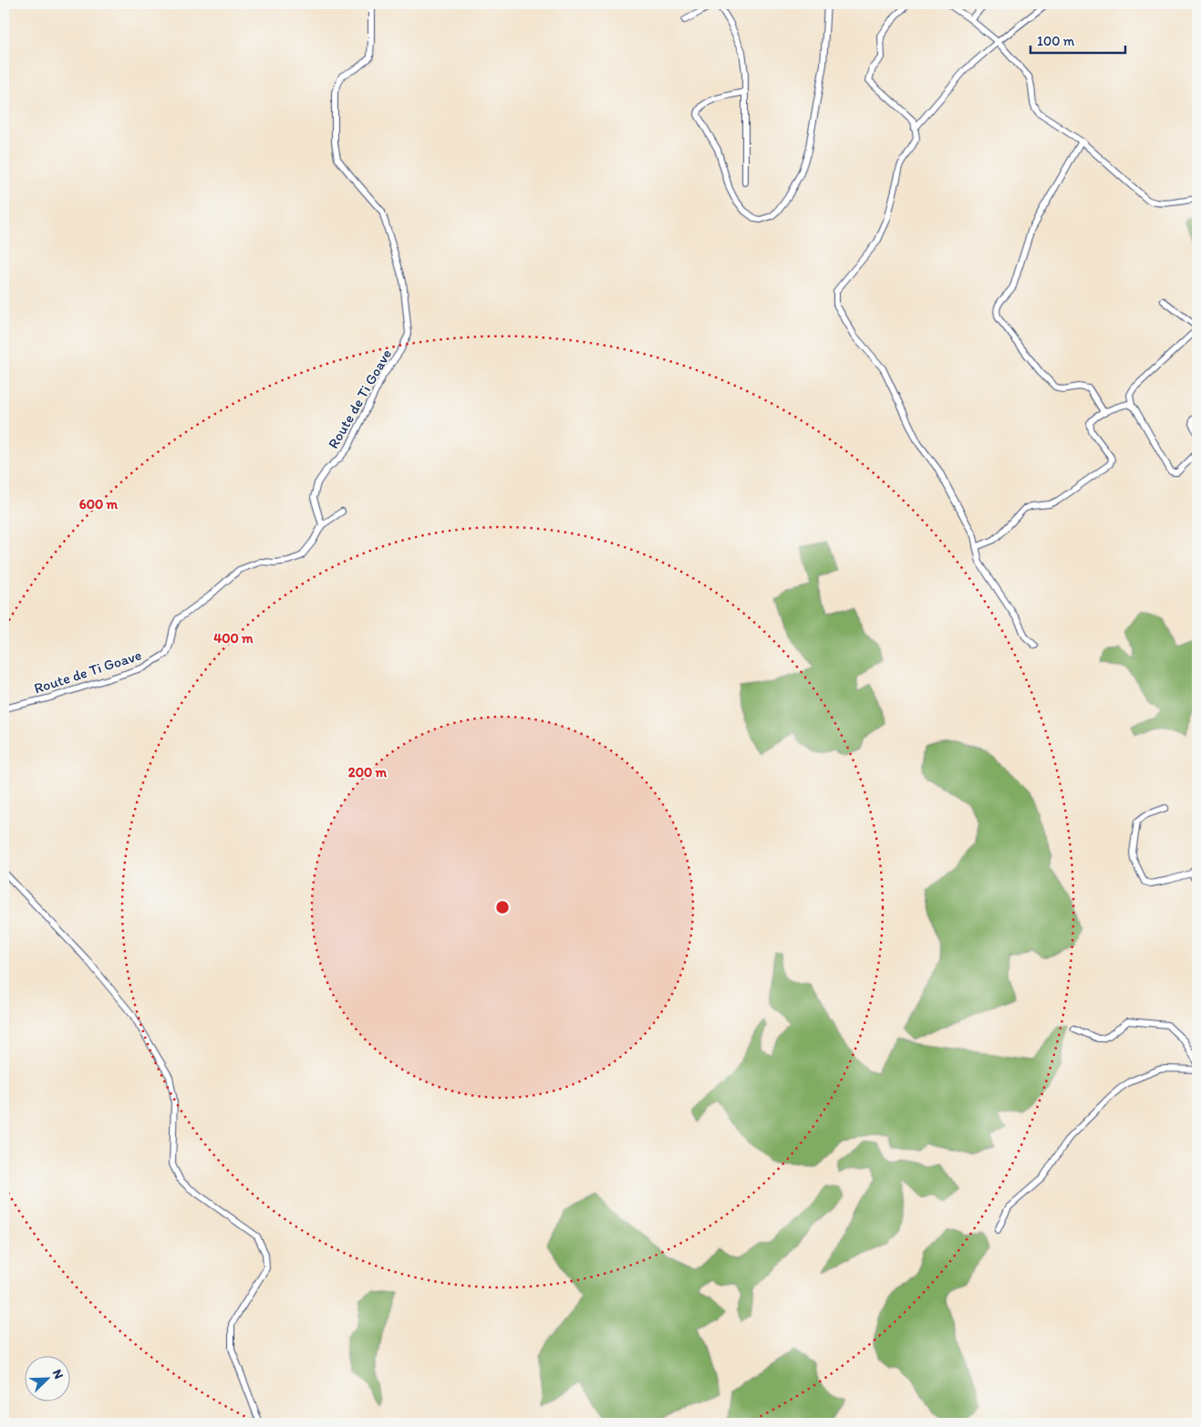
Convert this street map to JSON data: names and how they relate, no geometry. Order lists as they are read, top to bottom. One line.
{"streets":{"street":["Route de Ti Goave"]},"scale_bar":"100 m","north":"top right","rings":["600 m","400 m","200 m"]}
